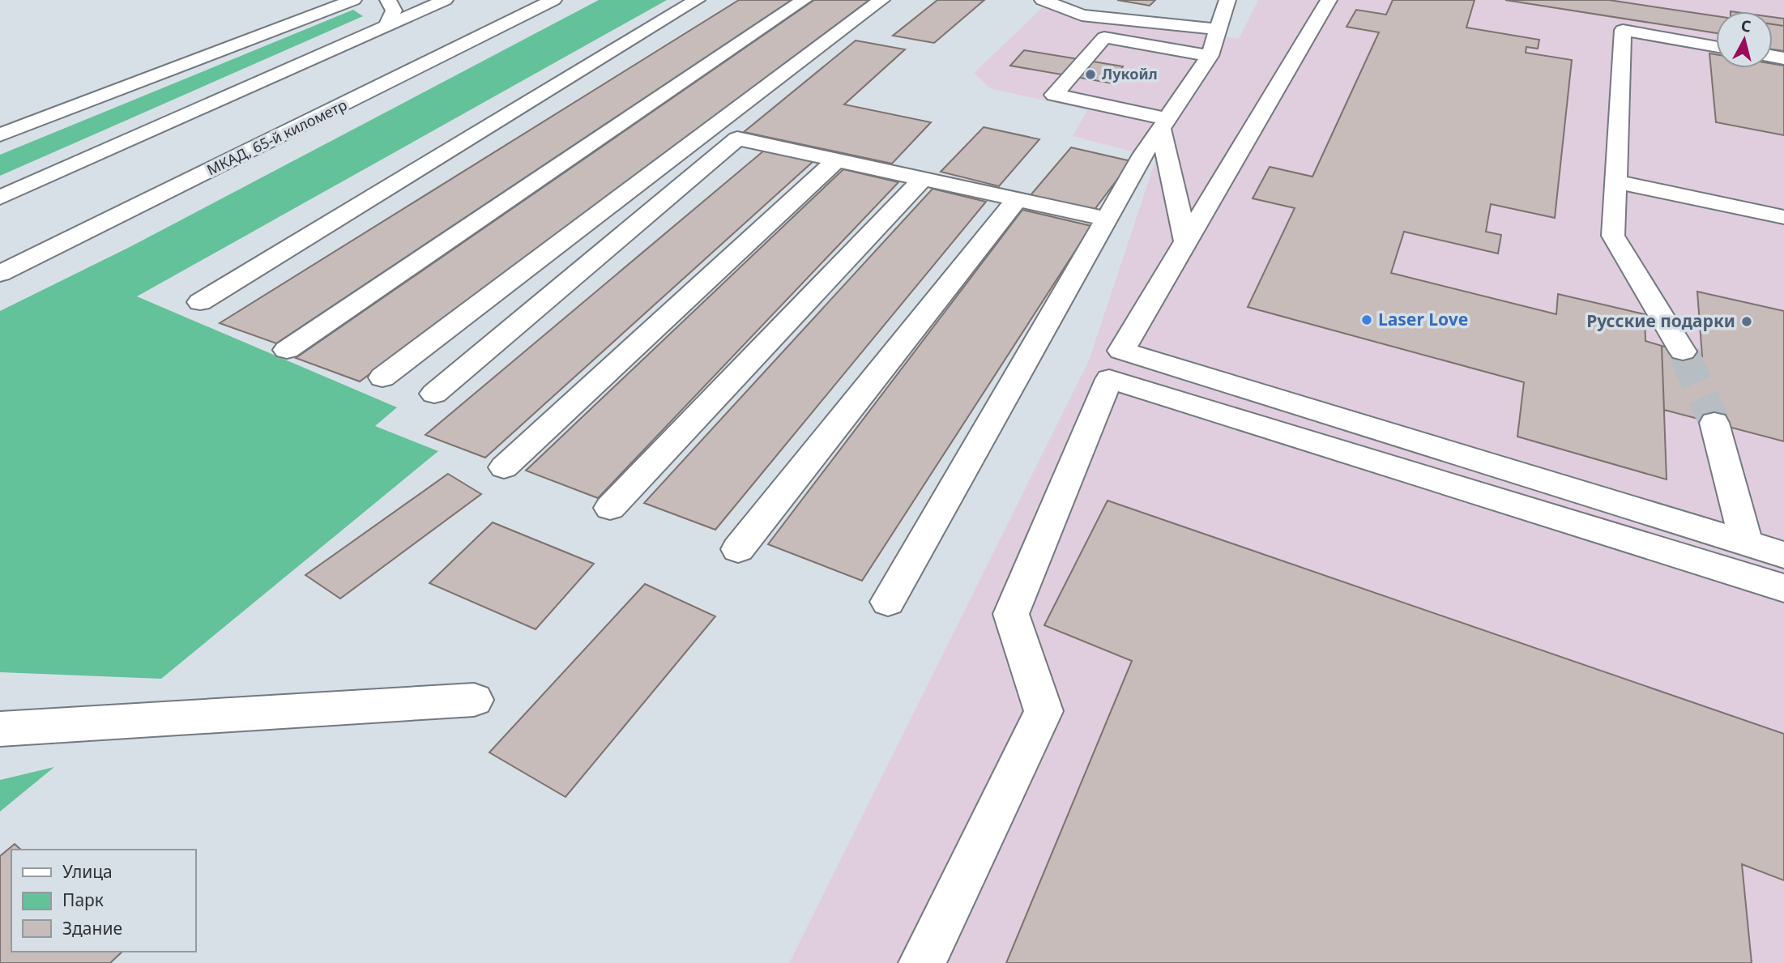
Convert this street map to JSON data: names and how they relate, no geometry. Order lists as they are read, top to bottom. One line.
{"streets":{"main road":["МКАД, 65-й километр"]},"places":["Лукойл","Laser Love","Русские подарки"],"legend":["Улица","Парк","Здание"],"north":"top"}
